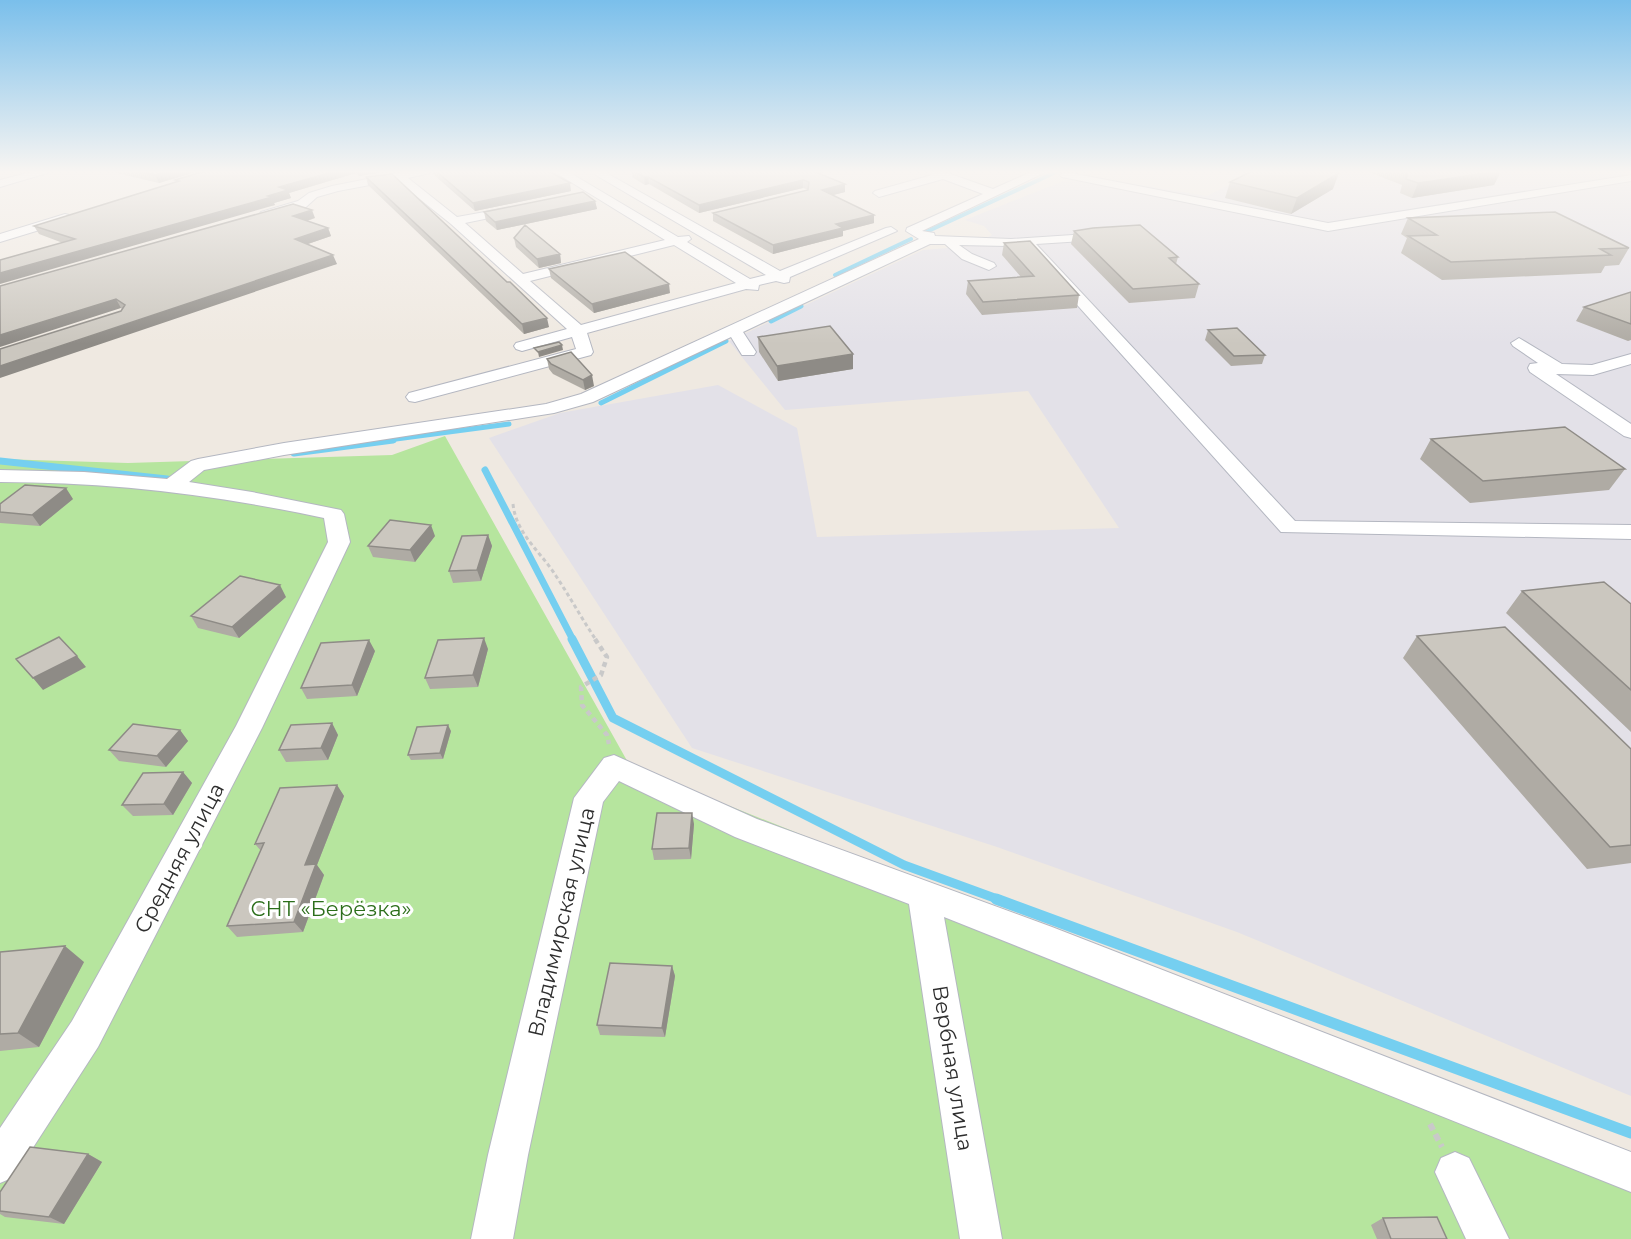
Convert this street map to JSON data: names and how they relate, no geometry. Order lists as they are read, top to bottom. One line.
{"streets":{"street":["Средняя улица","Владимирская улица","Вербная улица"]},"parks":["СНТ «Берёзка»"]}
